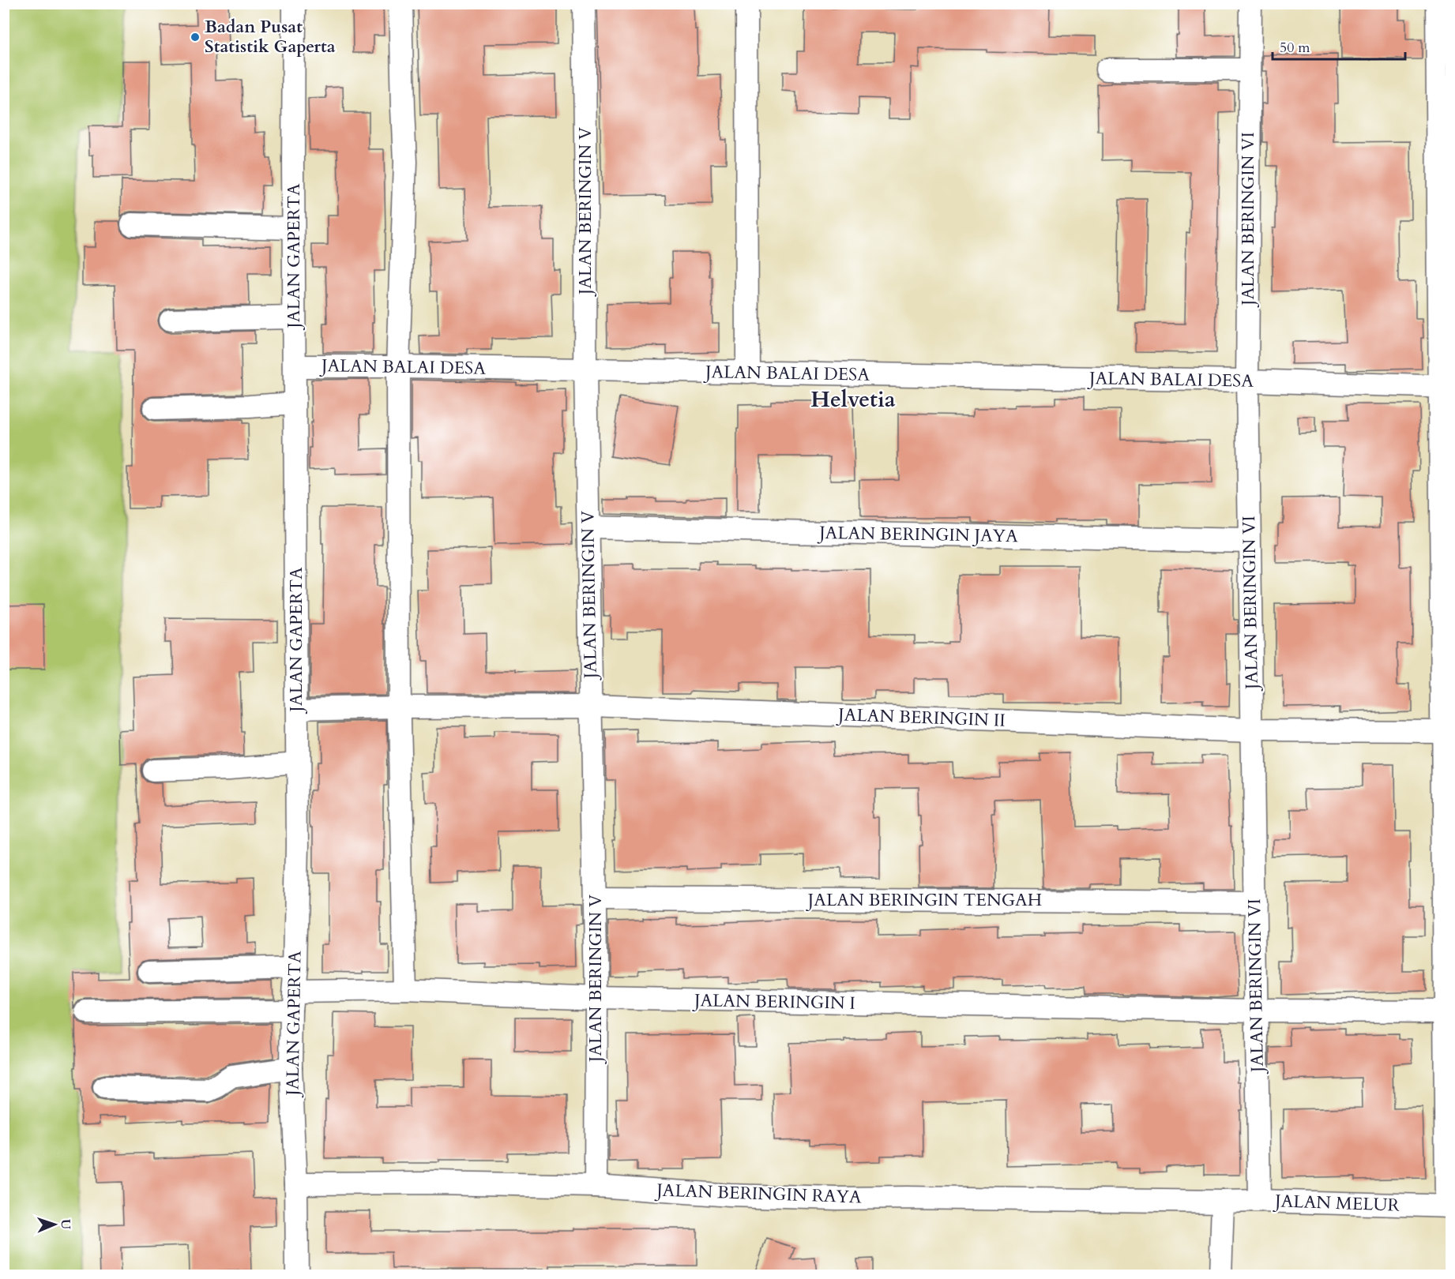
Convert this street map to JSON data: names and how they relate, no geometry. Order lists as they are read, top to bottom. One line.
{"streets":{"street":["JALAN BERINGIN V","JALAN BERINGIN VI","JALAN GAPERTA","JALAN BALAI DESA","JALAN BERINGIN JAYA","JALAN BERINGIN II","JALAN BERINGIN TENGAH","JALAN BERINGIN I","JALAN BERINGIN RAYA","JALAN MELUR"]},"crossings":[["JALAN BERINGIN V","JALAN BALAI DESA"],["JALAN BERINGIN V","JALAN BERINGIN JAYA"],["JALAN BERINGIN V","JALAN BERINGIN II"],["JALAN BERINGIN V","JALAN BERINGIN TENGAH"],["JALAN BERINGIN V","JALAN BERINGIN I"],["JALAN BERINGIN V","JALAN BERINGIN RAYA"],["JALAN BERINGIN VI","JALAN BALAI DESA"],["JALAN BERINGIN VI","JALAN BERINGIN JAYA"],["JALAN BERINGIN VI","JALAN BERINGIN II"],["JALAN BERINGIN VI","JALAN BERINGIN TENGAH"],["JALAN BERINGIN VI","JALAN BERINGIN I"],["JALAN BERINGIN VI","JALAN MELUR"],["JALAN GAPERTA","JALAN BALAI DESA"],["JALAN GAPERTA","JALAN BERINGIN II"],["JALAN GAPERTA","JALAN BERINGIN I"],["JALAN GAPERTA","JALAN BERINGIN RAYA"],["JALAN BERINGIN RAYA","JALAN MELUR"]],"districts":["Helvetia"],"places":["Badan Pusat Statistik Gaperta"],"scale_bar":"50 m","north":"right"}
